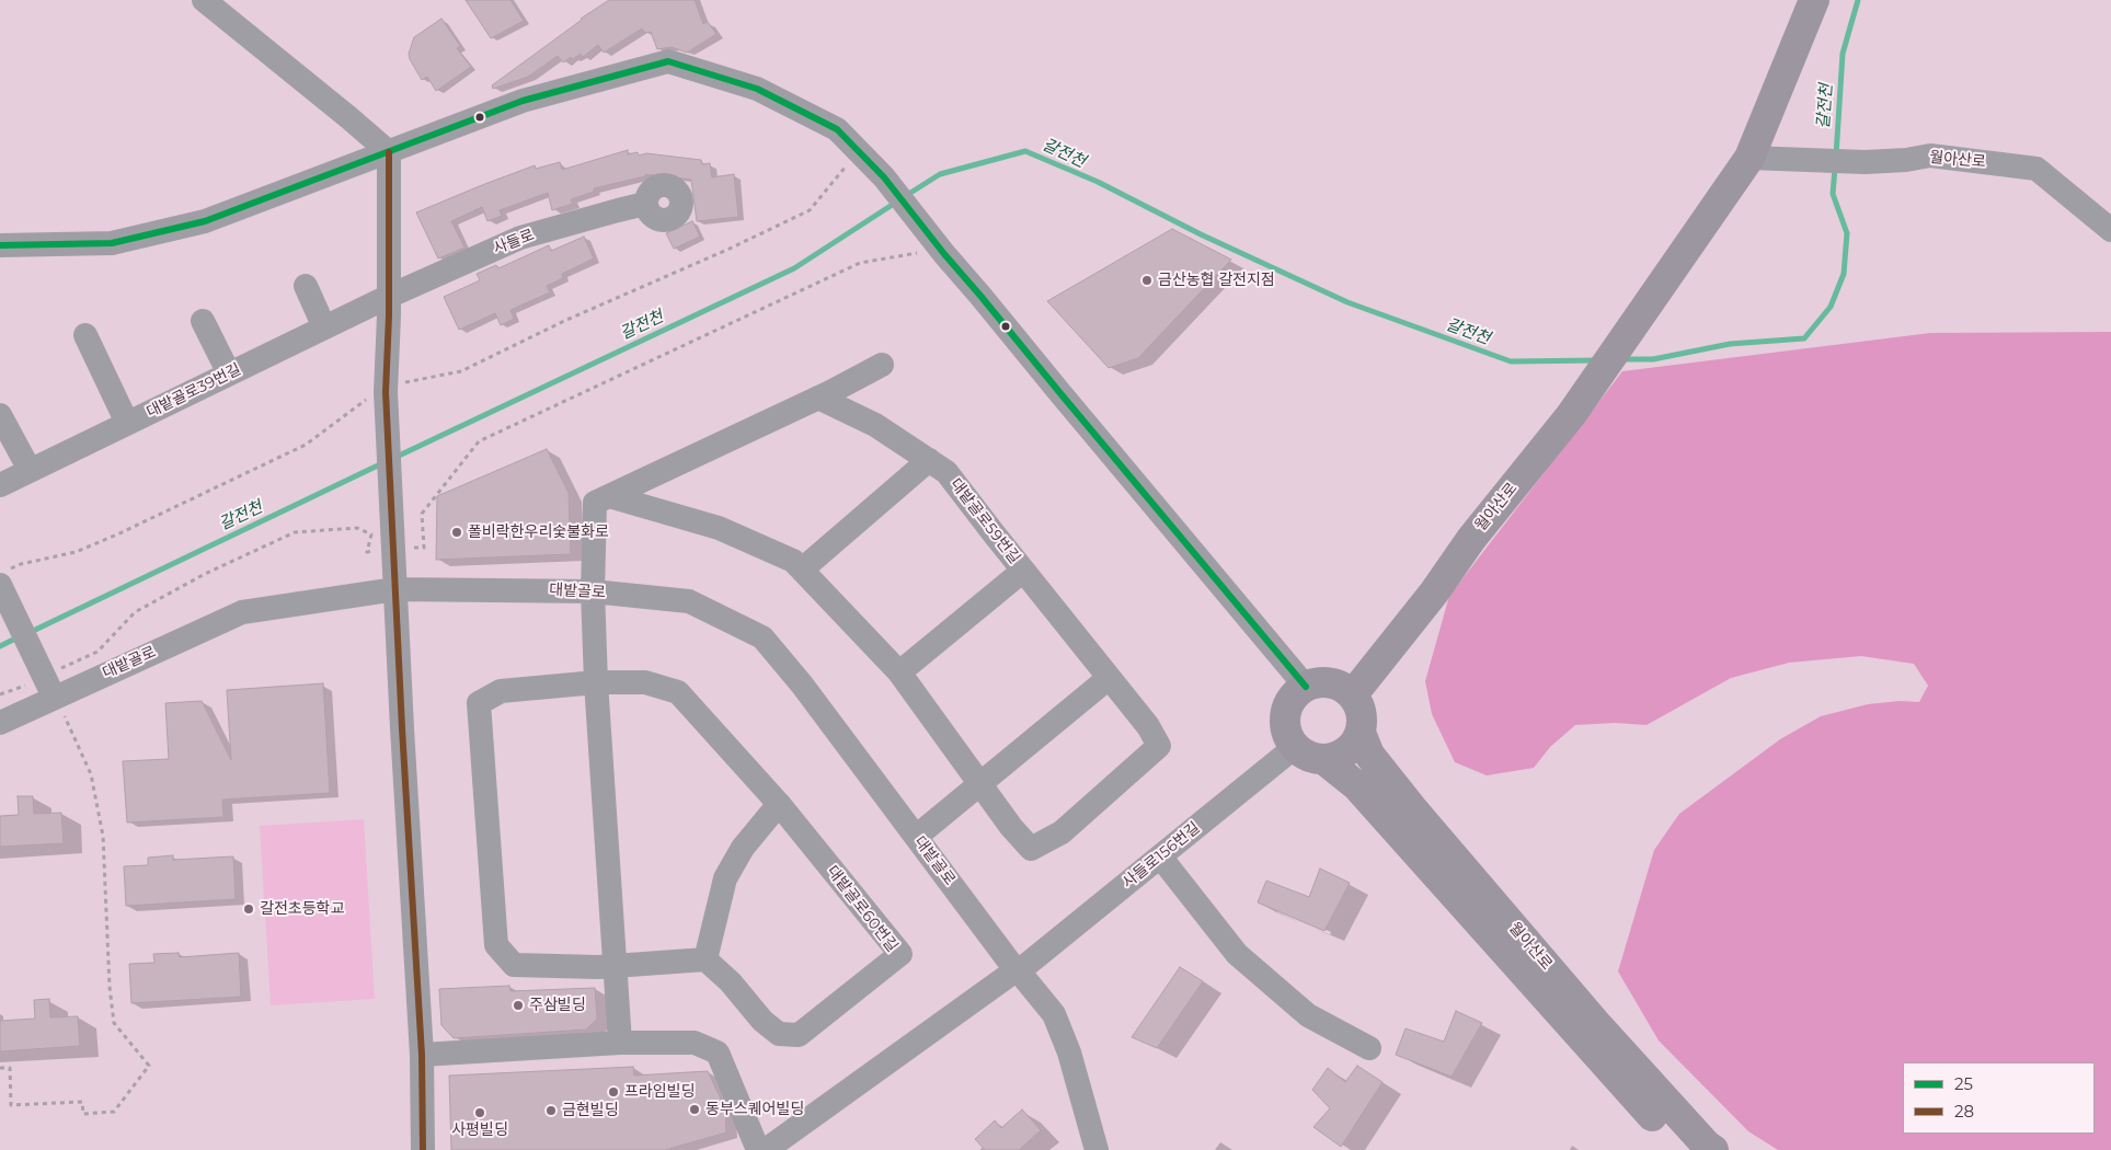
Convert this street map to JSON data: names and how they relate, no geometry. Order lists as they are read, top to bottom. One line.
{"streets":{"main road":["월아산로"],"street":["사들로","대밭골로39번길","대밭골로59번길","대밭골로","사들로156번길","대밭골로60번길"]},"crossings":[["월아산로","사들로156번길"],["사들로","대밭골로39번길"],["대밭골로","사들로156번길"]],"water":["갈전천"],"places":["금산농협 갈전지점","폴비락한우리숯불화로","갈전초등학교","주삼빌딩","프라임빌딩","동부스퀘어빌딩","금현빌딩","사평빌딩"],"lines":["transit line 25","transit line 28"],"legend":["25","28"]}
